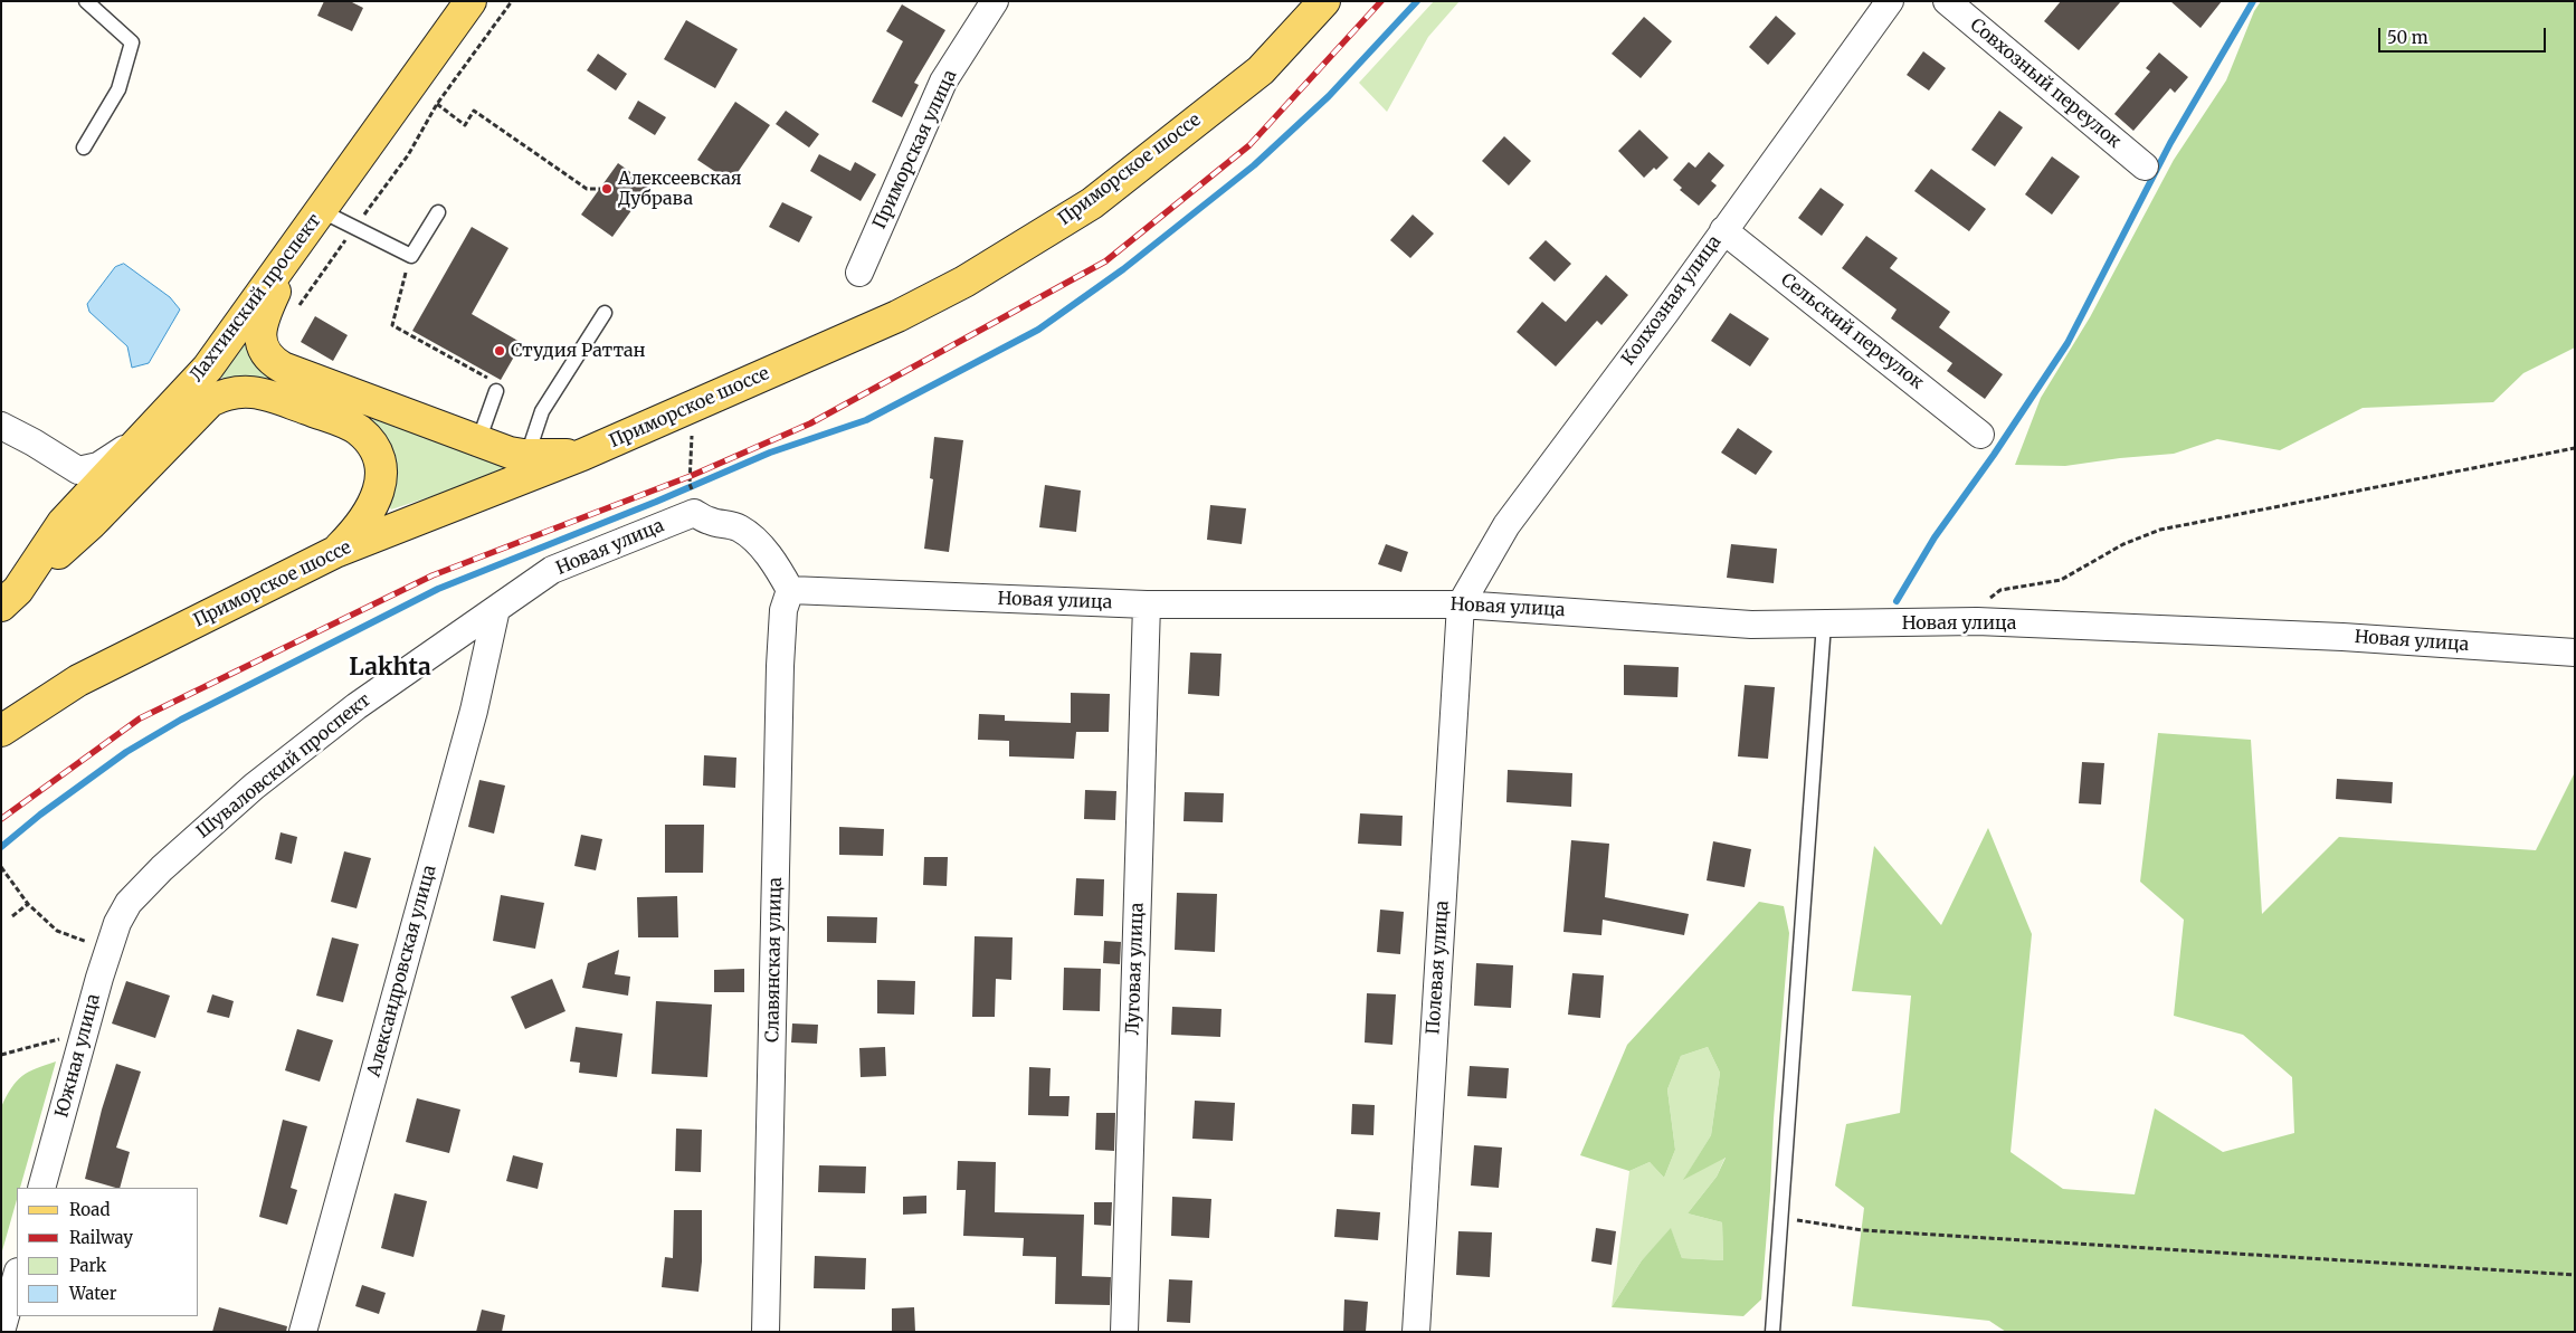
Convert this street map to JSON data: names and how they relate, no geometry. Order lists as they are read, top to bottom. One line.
{"streets":{"main road":["Приморское шоссе","Лахтинский проспект"],"street":["Совхозный переулок","Приморская улица","Колхозная улица","Сельский переулок","Новая улица","Шуваловский проспект","Славянская улица","Полевая улица","Луговая улица","Александровская улица","Южная улица"]},"crossings":[["Колхозная улица","Сельский переулок"],["Колхозная улица","Новая улица"],["Колхозная улица","Полевая улица"],["Новая улица","Шуваловский проспект"],["Новая улица","Славянская улица"],["Новая улица","Полевая улица"],["Новая улица","Луговая улица"],["Новая улица","Александровская улица"],["Шуваловский проспект","Александровская улица"],["Шуваловский проспект","Южная улица"]],"districts":["Lakhta"],"places":["Алексеевская Дубрава","Студия Раттан"],"legend":["Road","Railway","Park","Water"],"scale_bar":"50 m"}
